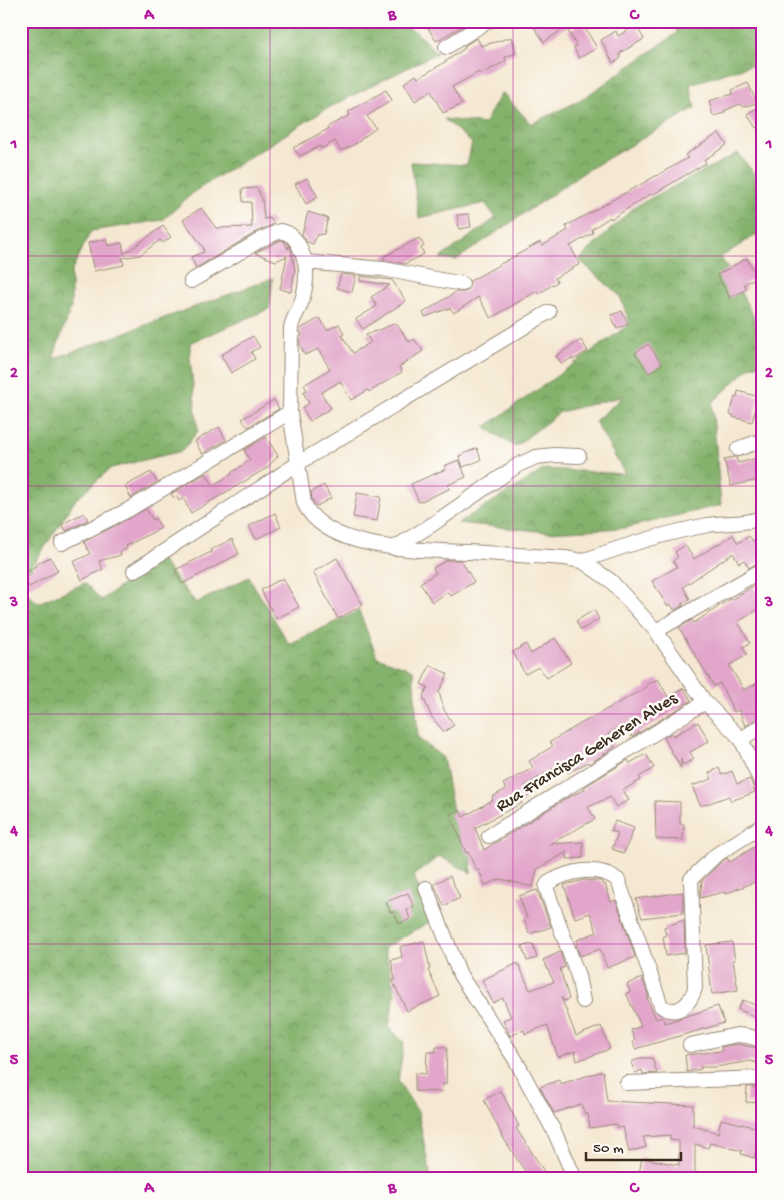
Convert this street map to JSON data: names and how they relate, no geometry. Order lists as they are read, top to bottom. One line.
{"streets":{"street":["Rua Francisca Geheren Alves"]},"scale_bar":"50 m","grid":{"columns":["A","B","C"],"rows":["1","2","3","4","5"]}}
